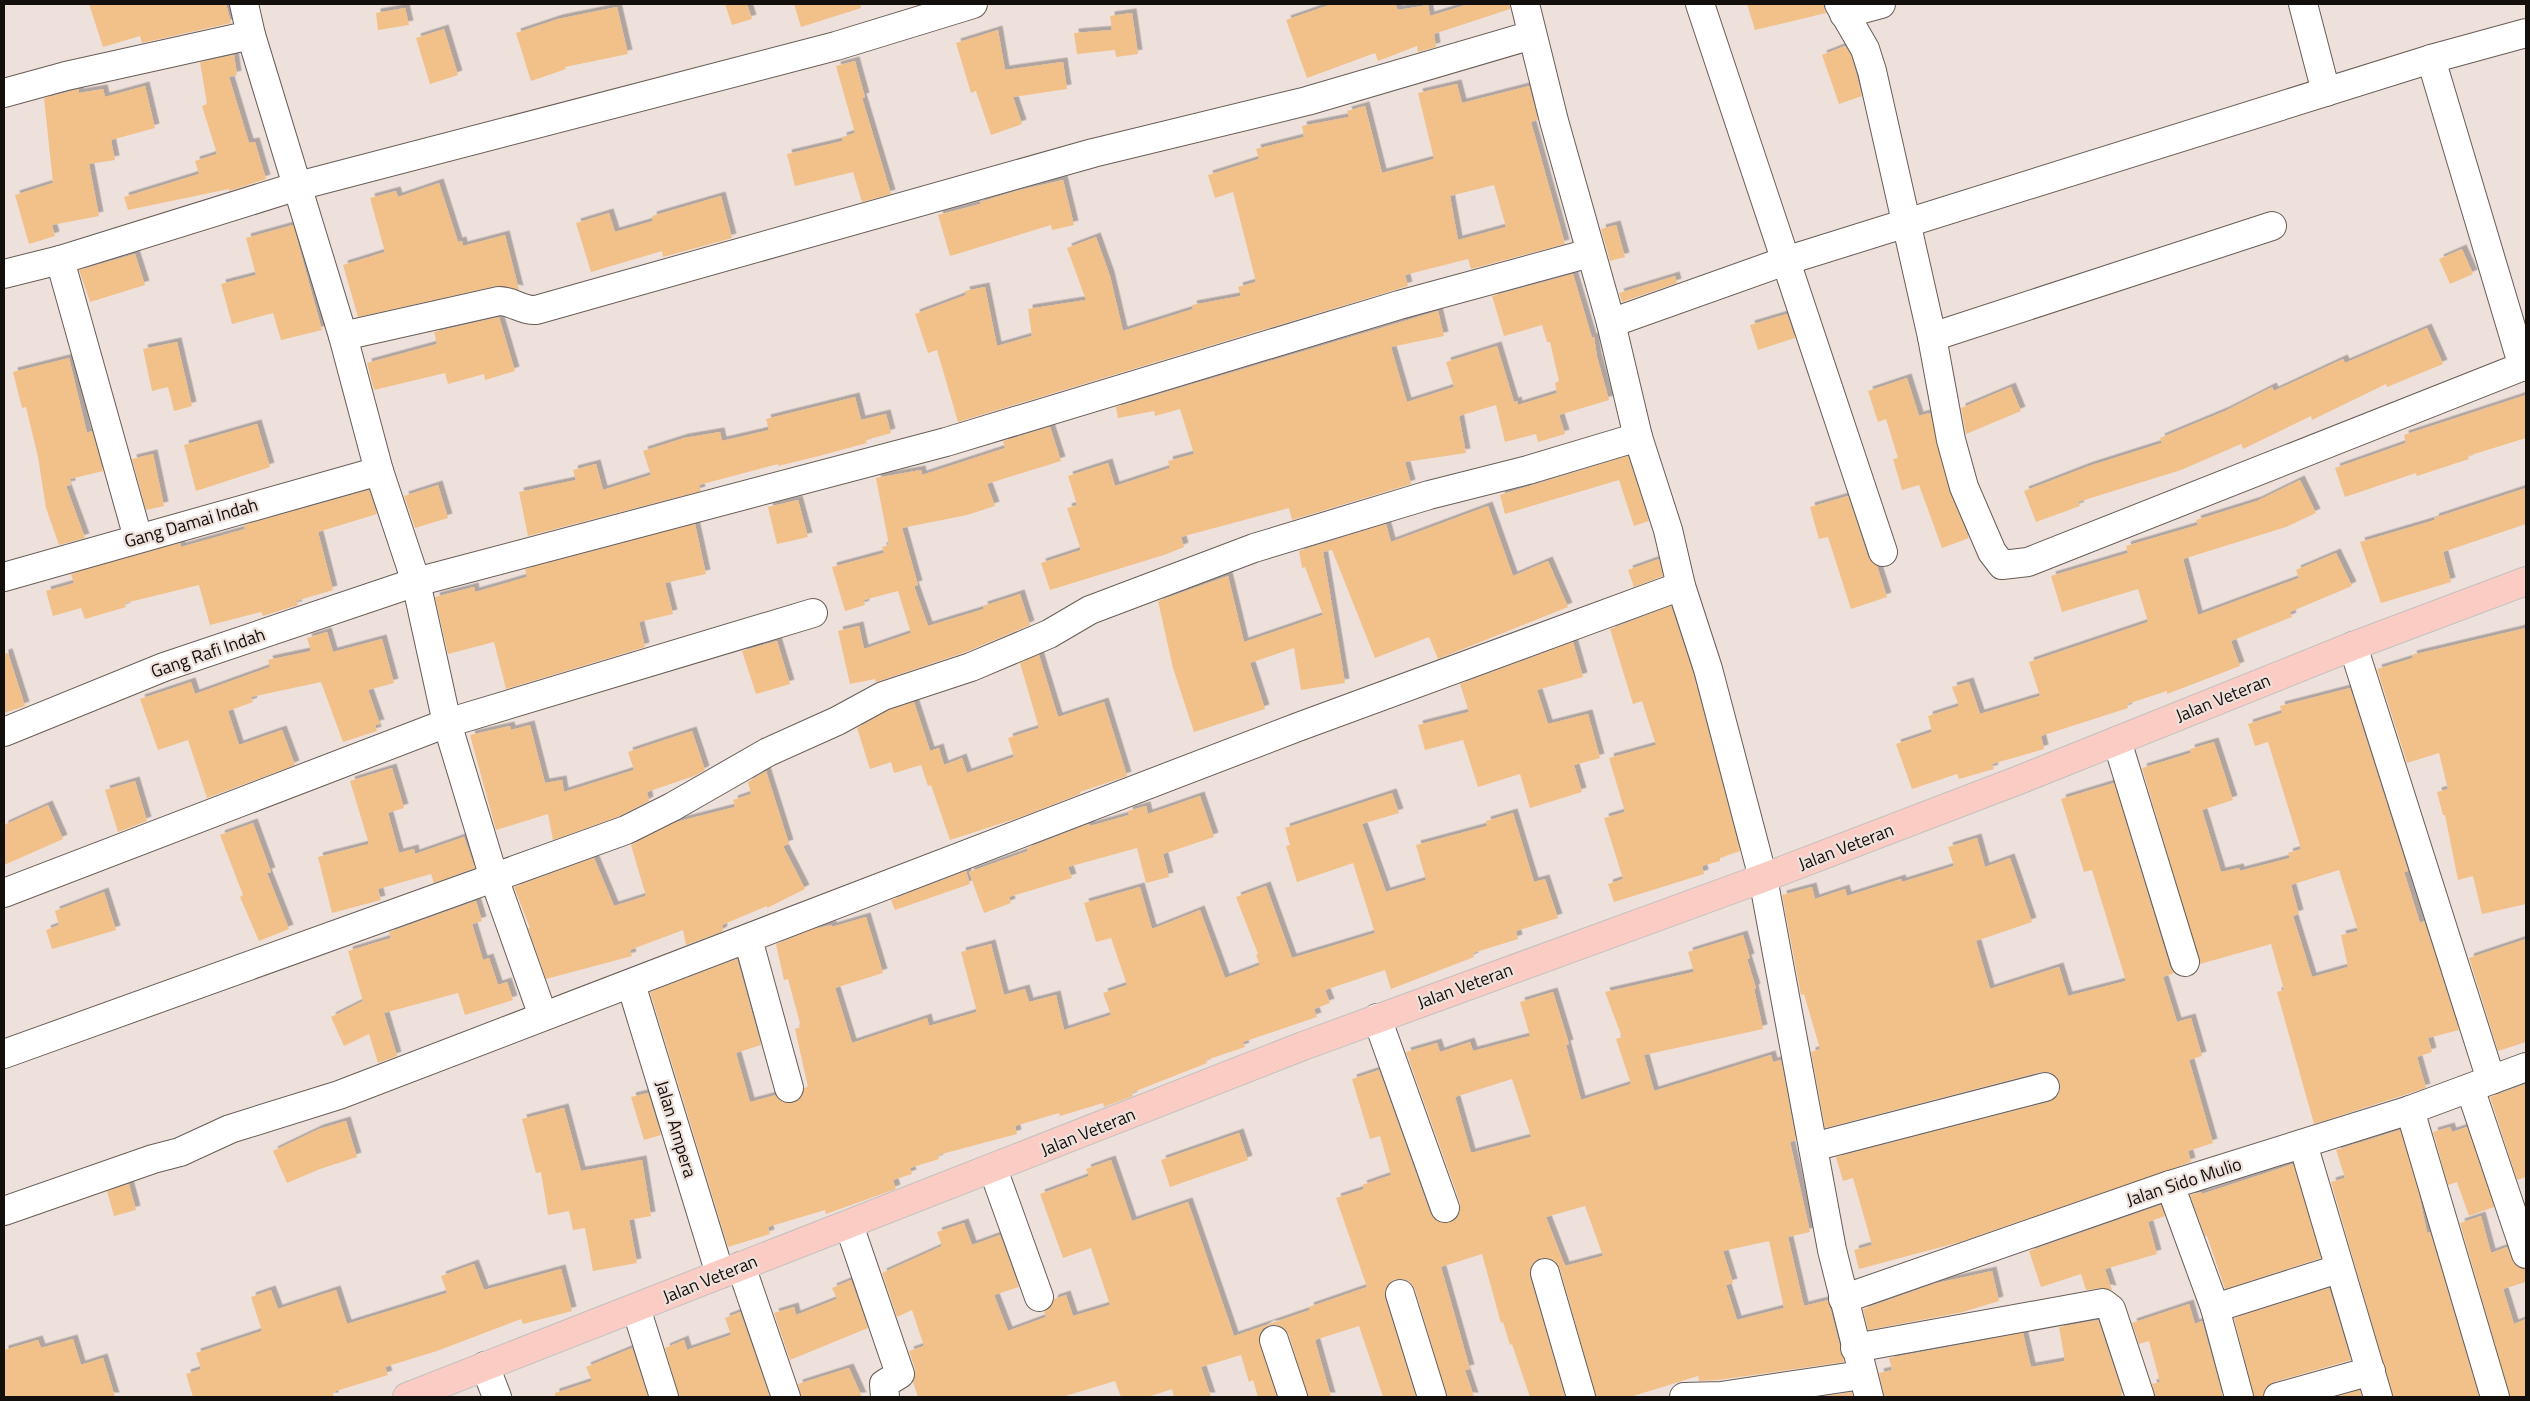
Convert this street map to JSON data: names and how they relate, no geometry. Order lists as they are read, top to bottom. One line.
{"streets":{"main road":["Jalan Veteran"],"street":["Gang Damai Indah","Gang Rafi Indah","Jalan Ampera","Jalan Sido Mulio"]},"crossings":[["Jalan Veteran","Jalan Ampera"]]}
